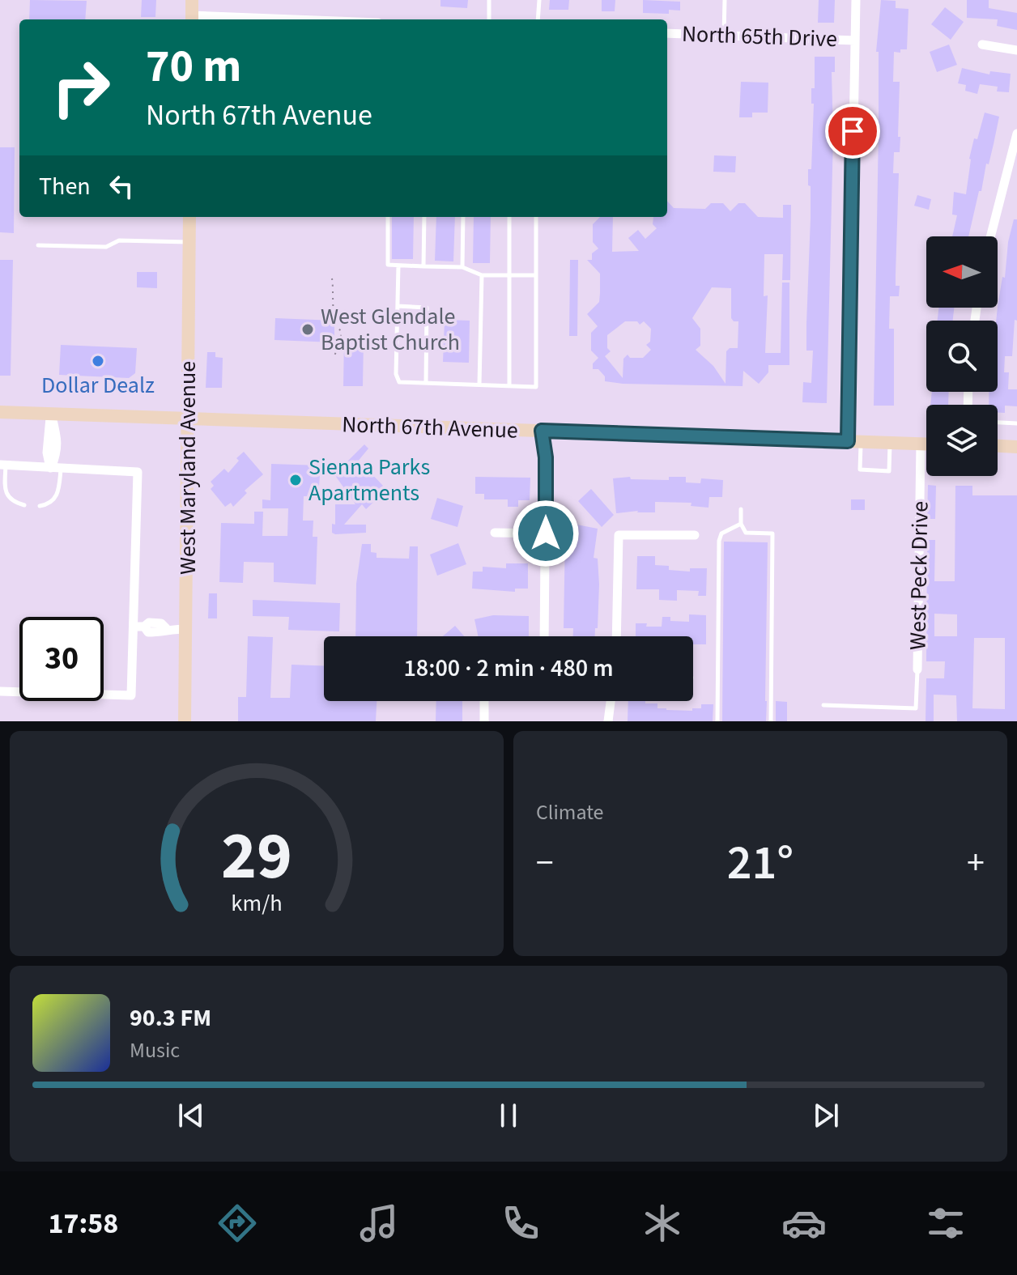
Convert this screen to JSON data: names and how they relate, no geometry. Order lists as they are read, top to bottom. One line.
{"streets":{"main road":["North 67th Avenue","West Maryland Avenue"],"street":["North 65th Drive","West Peck Drive"]},"crossings":[["North 67th Avenue","West Maryland Avenue"],["North 67th Avenue","West Peck Drive"]],"places":["West Glendale Baptist Church","Dollar Dealz","Sienna Parks Apartments"],"north":"left","page":{"turn":["70 m","North 67th Avenue"],"then":"Then","limit":"30","trip":"18:00 · 2 min · 480 m","tile":"Climate","heat":["−","21°","+"],"song":["90.3 FM","Music"],"tabs":"17:58","gauge":["29","km/h"]}}
